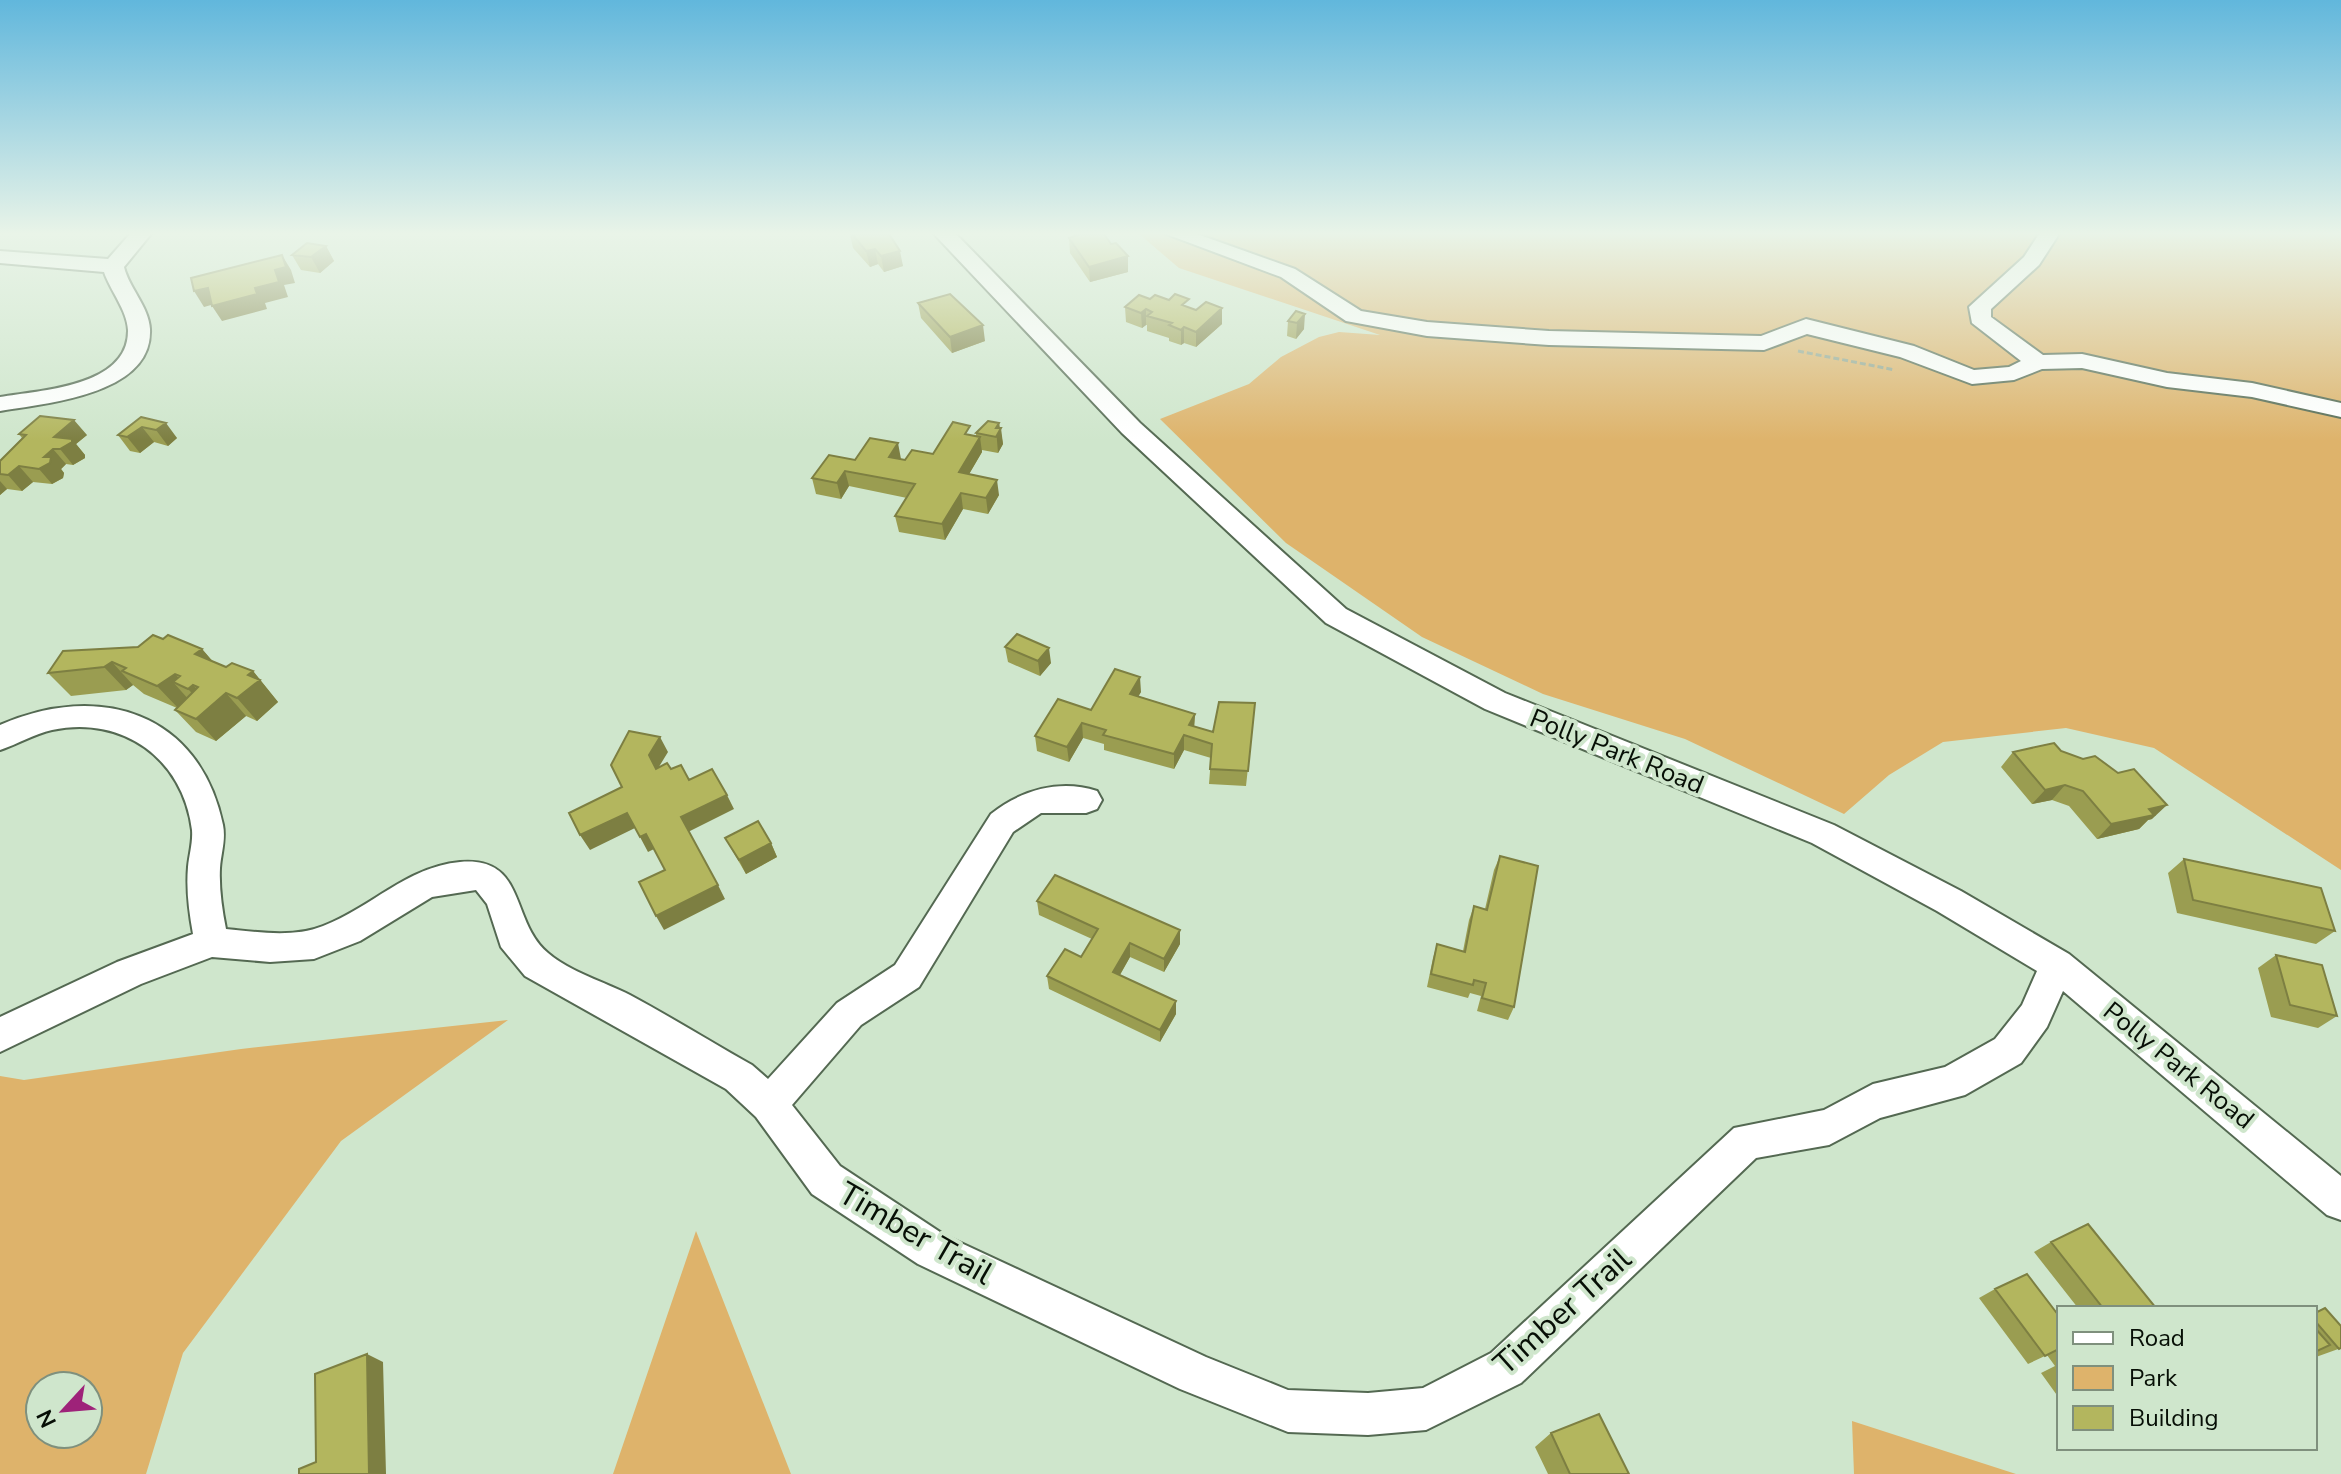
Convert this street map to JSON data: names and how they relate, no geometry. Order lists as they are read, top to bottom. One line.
{"streets":{"street":["Polly Park Road","Timber Trail"]},"crossings":[["Polly Park Road","Timber Trail"]],"legend":["Road","Park","Building"],"north":"bottom left"}
